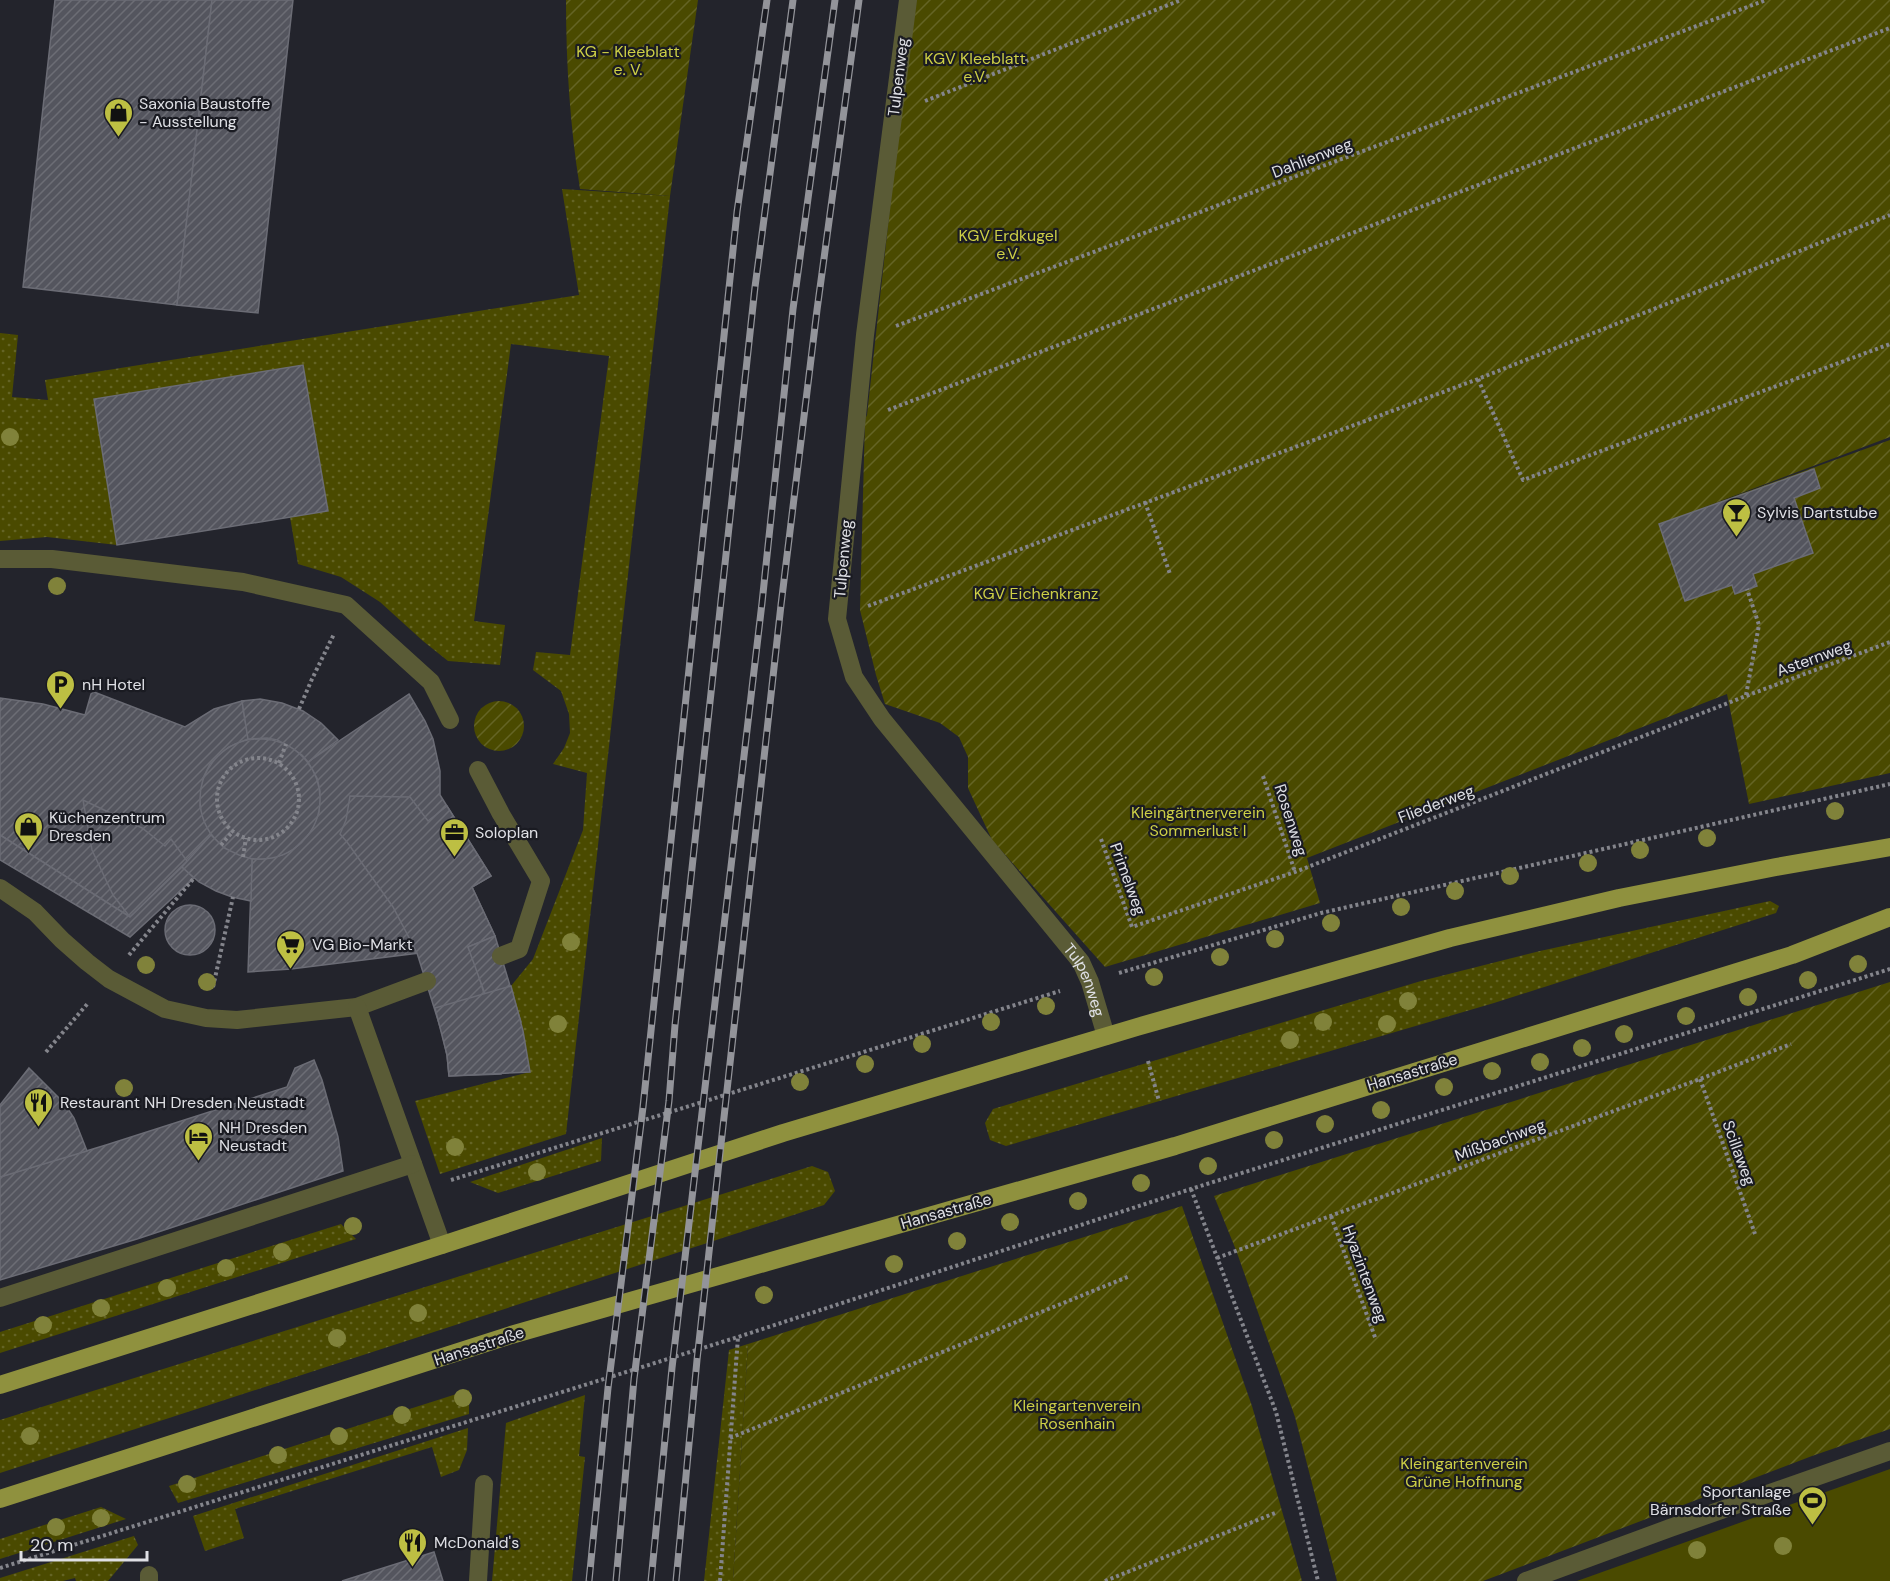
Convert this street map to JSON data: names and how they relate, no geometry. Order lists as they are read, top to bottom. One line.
{"streets":{"main road":["Hansastraße"],"street":["Tulpenweg"],"path":["Dahlienweg","Asternweg","Fliederweg","Rosenweg","Primelweg","Mißbachweg","Scillaweg","Hyazintenweg"]},"crossings":[["Tulpenweg","Dahlienweg"],["Asternweg","Fliederweg"],["Fliederweg","Rosenweg"],["Fliederweg","Primelweg"],["Mißbachweg","Scillaweg"],["Mißbachweg","Hyazintenweg"]],"parks":["KG - Kleeblatt e. V.","KGV Kleeblatt e.V.","KGV Erdkugel e.V.","KGV Eichenkranz","Kleingärtnerverein Sommerlust I","Kleingartenverein Rosenhain","Kleingartenverein Grüne Hoffnung"],"places":{"shop":["Saxonia Baustoffe - Ausstellung","Küchenzentrum Dresden"],"bar":["Sylvis Dartstube"],"parking":["nH Hotel"],"office":["Soloplan"],"supermarket":["VG Bio-Markt"],"restaurant":["Restaurant NH Dresden Neustadt","McDonald's"],"hotel":["NH Dresden Neustadt"],"sports":["Sportanlage Bärnsdorfer Straße"]},"scale_bar":"20 m"}
